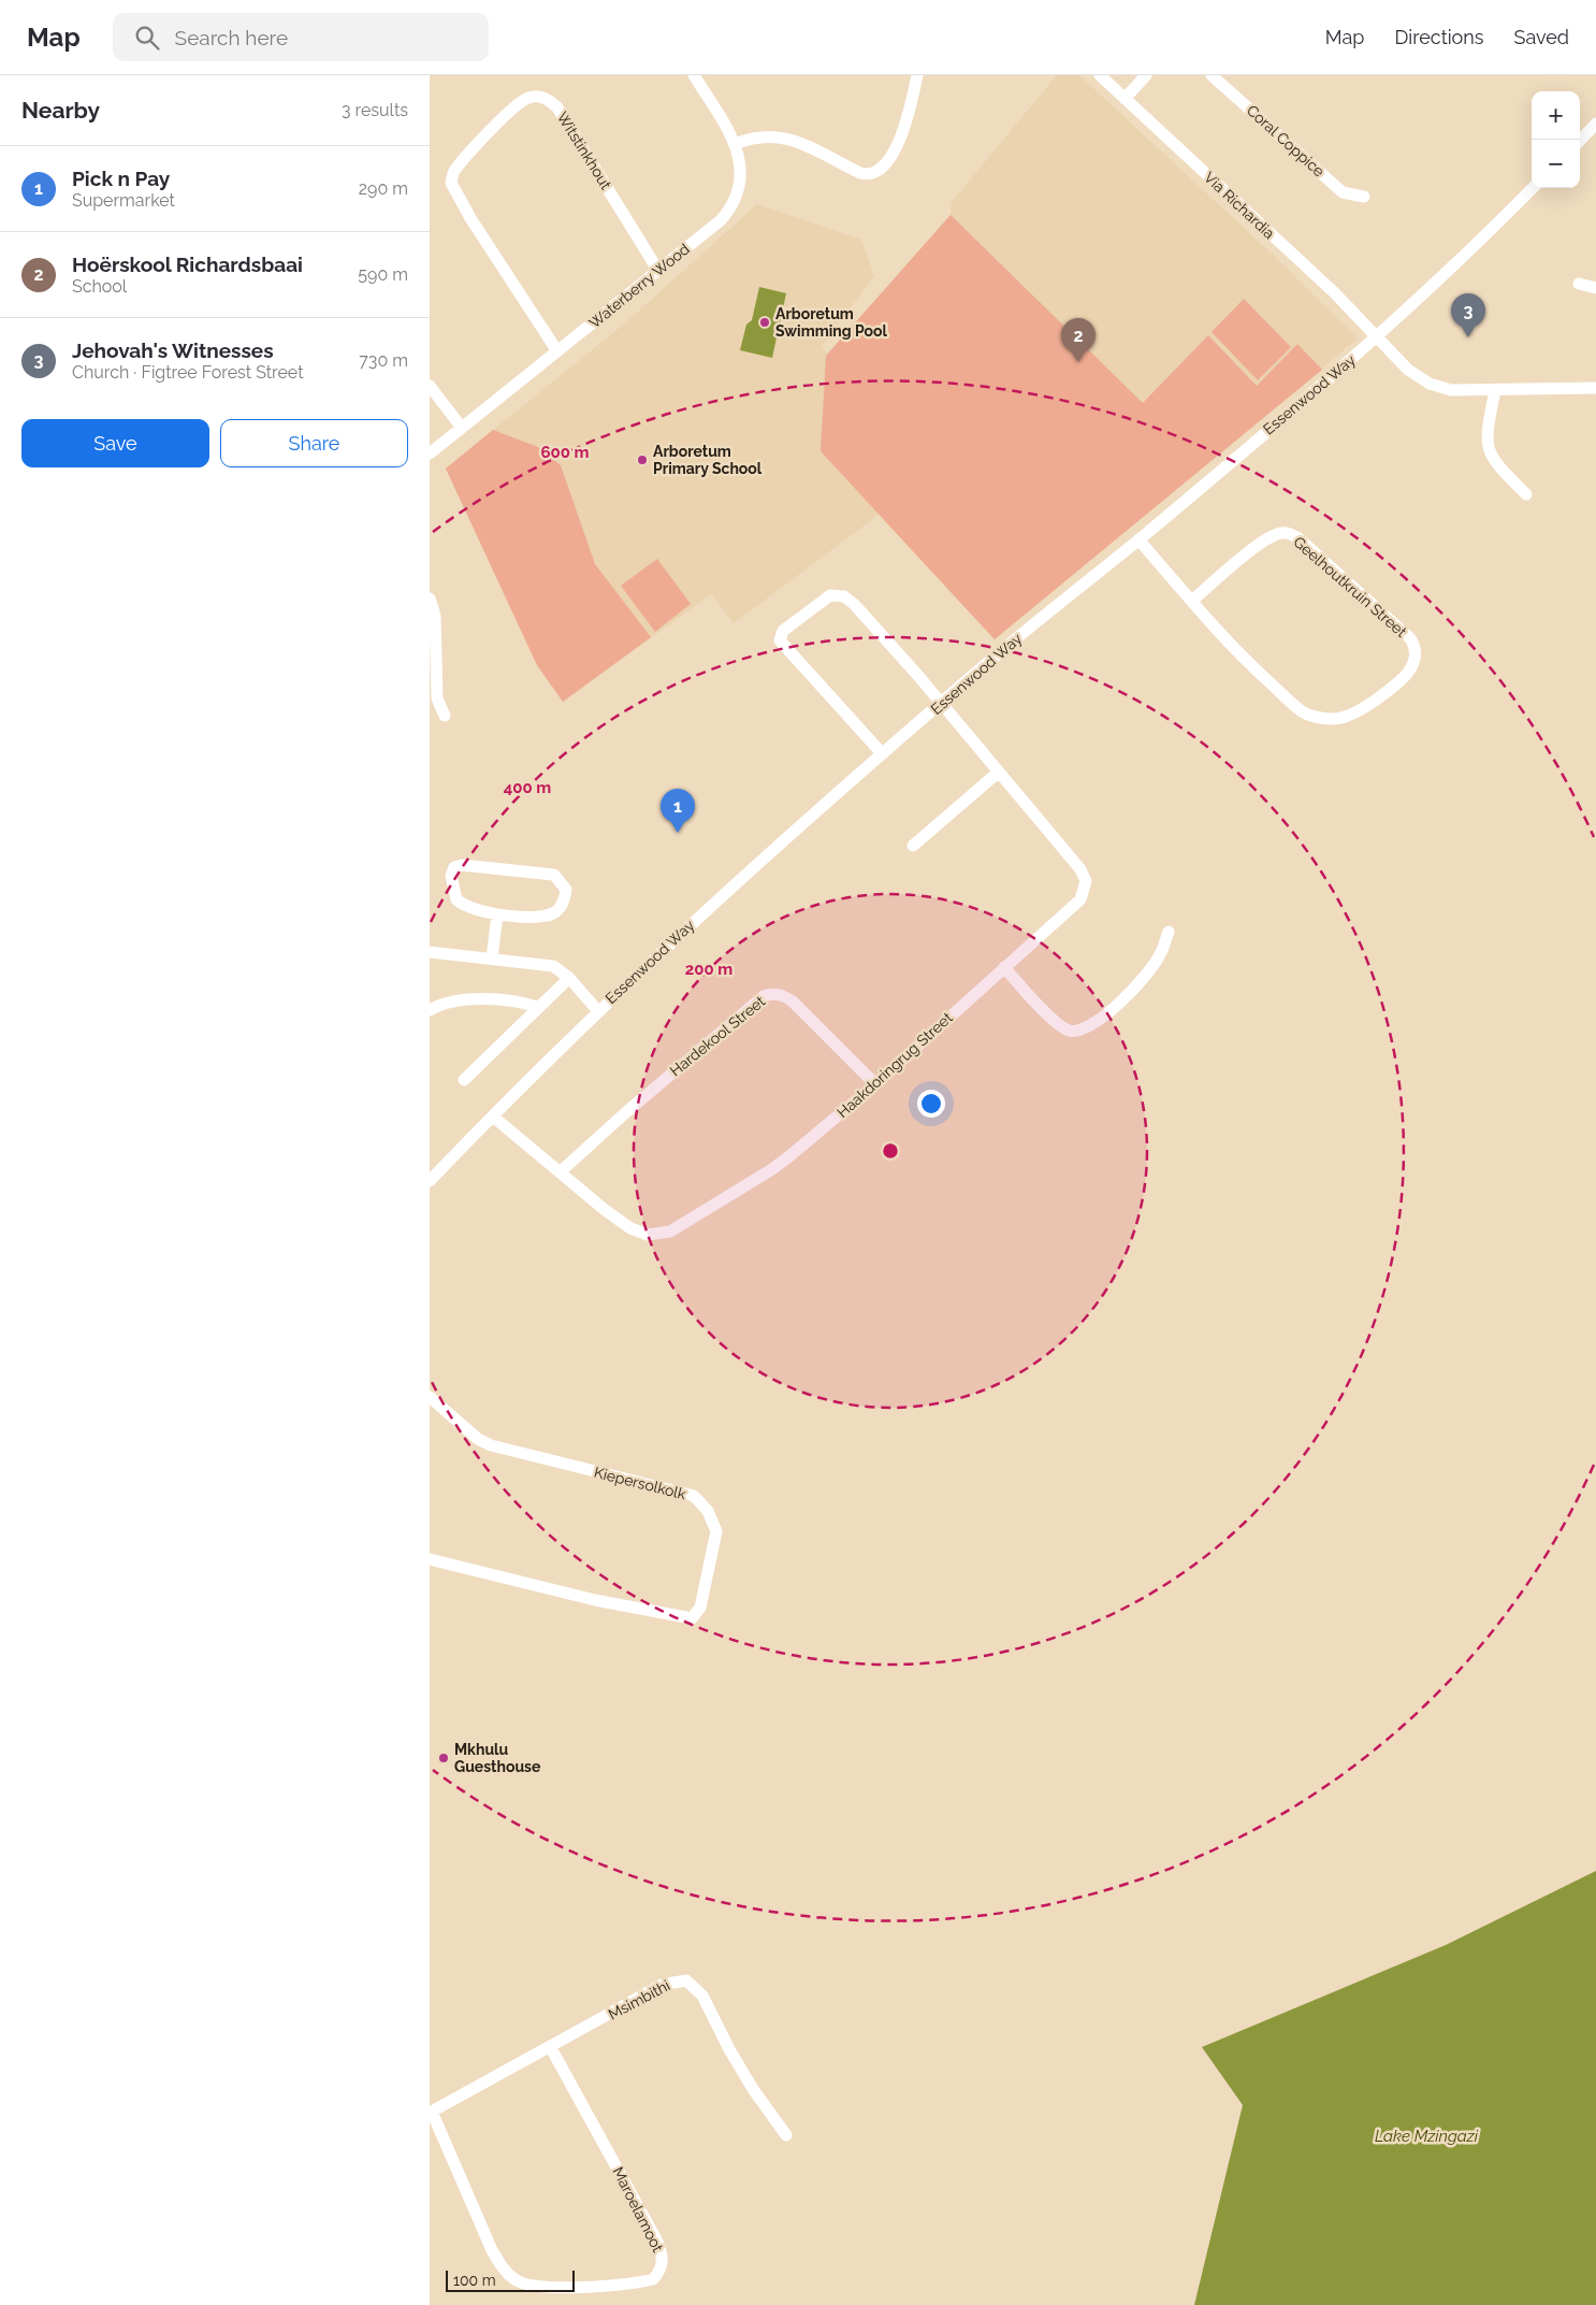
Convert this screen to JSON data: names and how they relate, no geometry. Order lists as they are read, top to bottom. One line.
{"streets":{"street":["Coral Coppice","Witstinkhout","Via Richardia","Waterberry Wood","Essenwood Way","Geelhoutkruin Street","Hardekool Street","Haakdoringrug Street","Kiepersolkolk","Msimbithi","Maroelamoot"]},"crossings":[["Witstinkhout","Waterberry Wood"],["Via Richardia","Essenwood Way"],["Essenwood Way","Geelhoutkruin Street"],["Essenwood Way","Haakdoringrug Street"],["Hardekool Street","Haakdoringrug Street"],["Msimbithi","Maroelamoot"]],"water":["Lake Mzingazi"],"places":["Arboretum Swimming Pool","Arboretum Primary School","Mkhulu Guesthouse"],"scale_bar":"100 m","page":{"header":"Map","search":"Search here","nav":["Map","Directions","Saved"],"heading":["Nearby","3 results"],"map_buttons":["+","−"],"list":[{"mark":"1","name":"Pick n Pay","note":"Supermarket","value":"290 m"},{"mark":"2","name":"Hoërskool Richardsbaai","note":"School","value":"590 m"},{"mark":"3","name":"Jehovah's Witnesses","note":"Church · Figtree Forest Street","value":"730 m"}],"pins":["3","2","1"],"buttons":["Save","Share"],"scale":"100 m"},"rings":["600 m","400 m","200 m"]}
